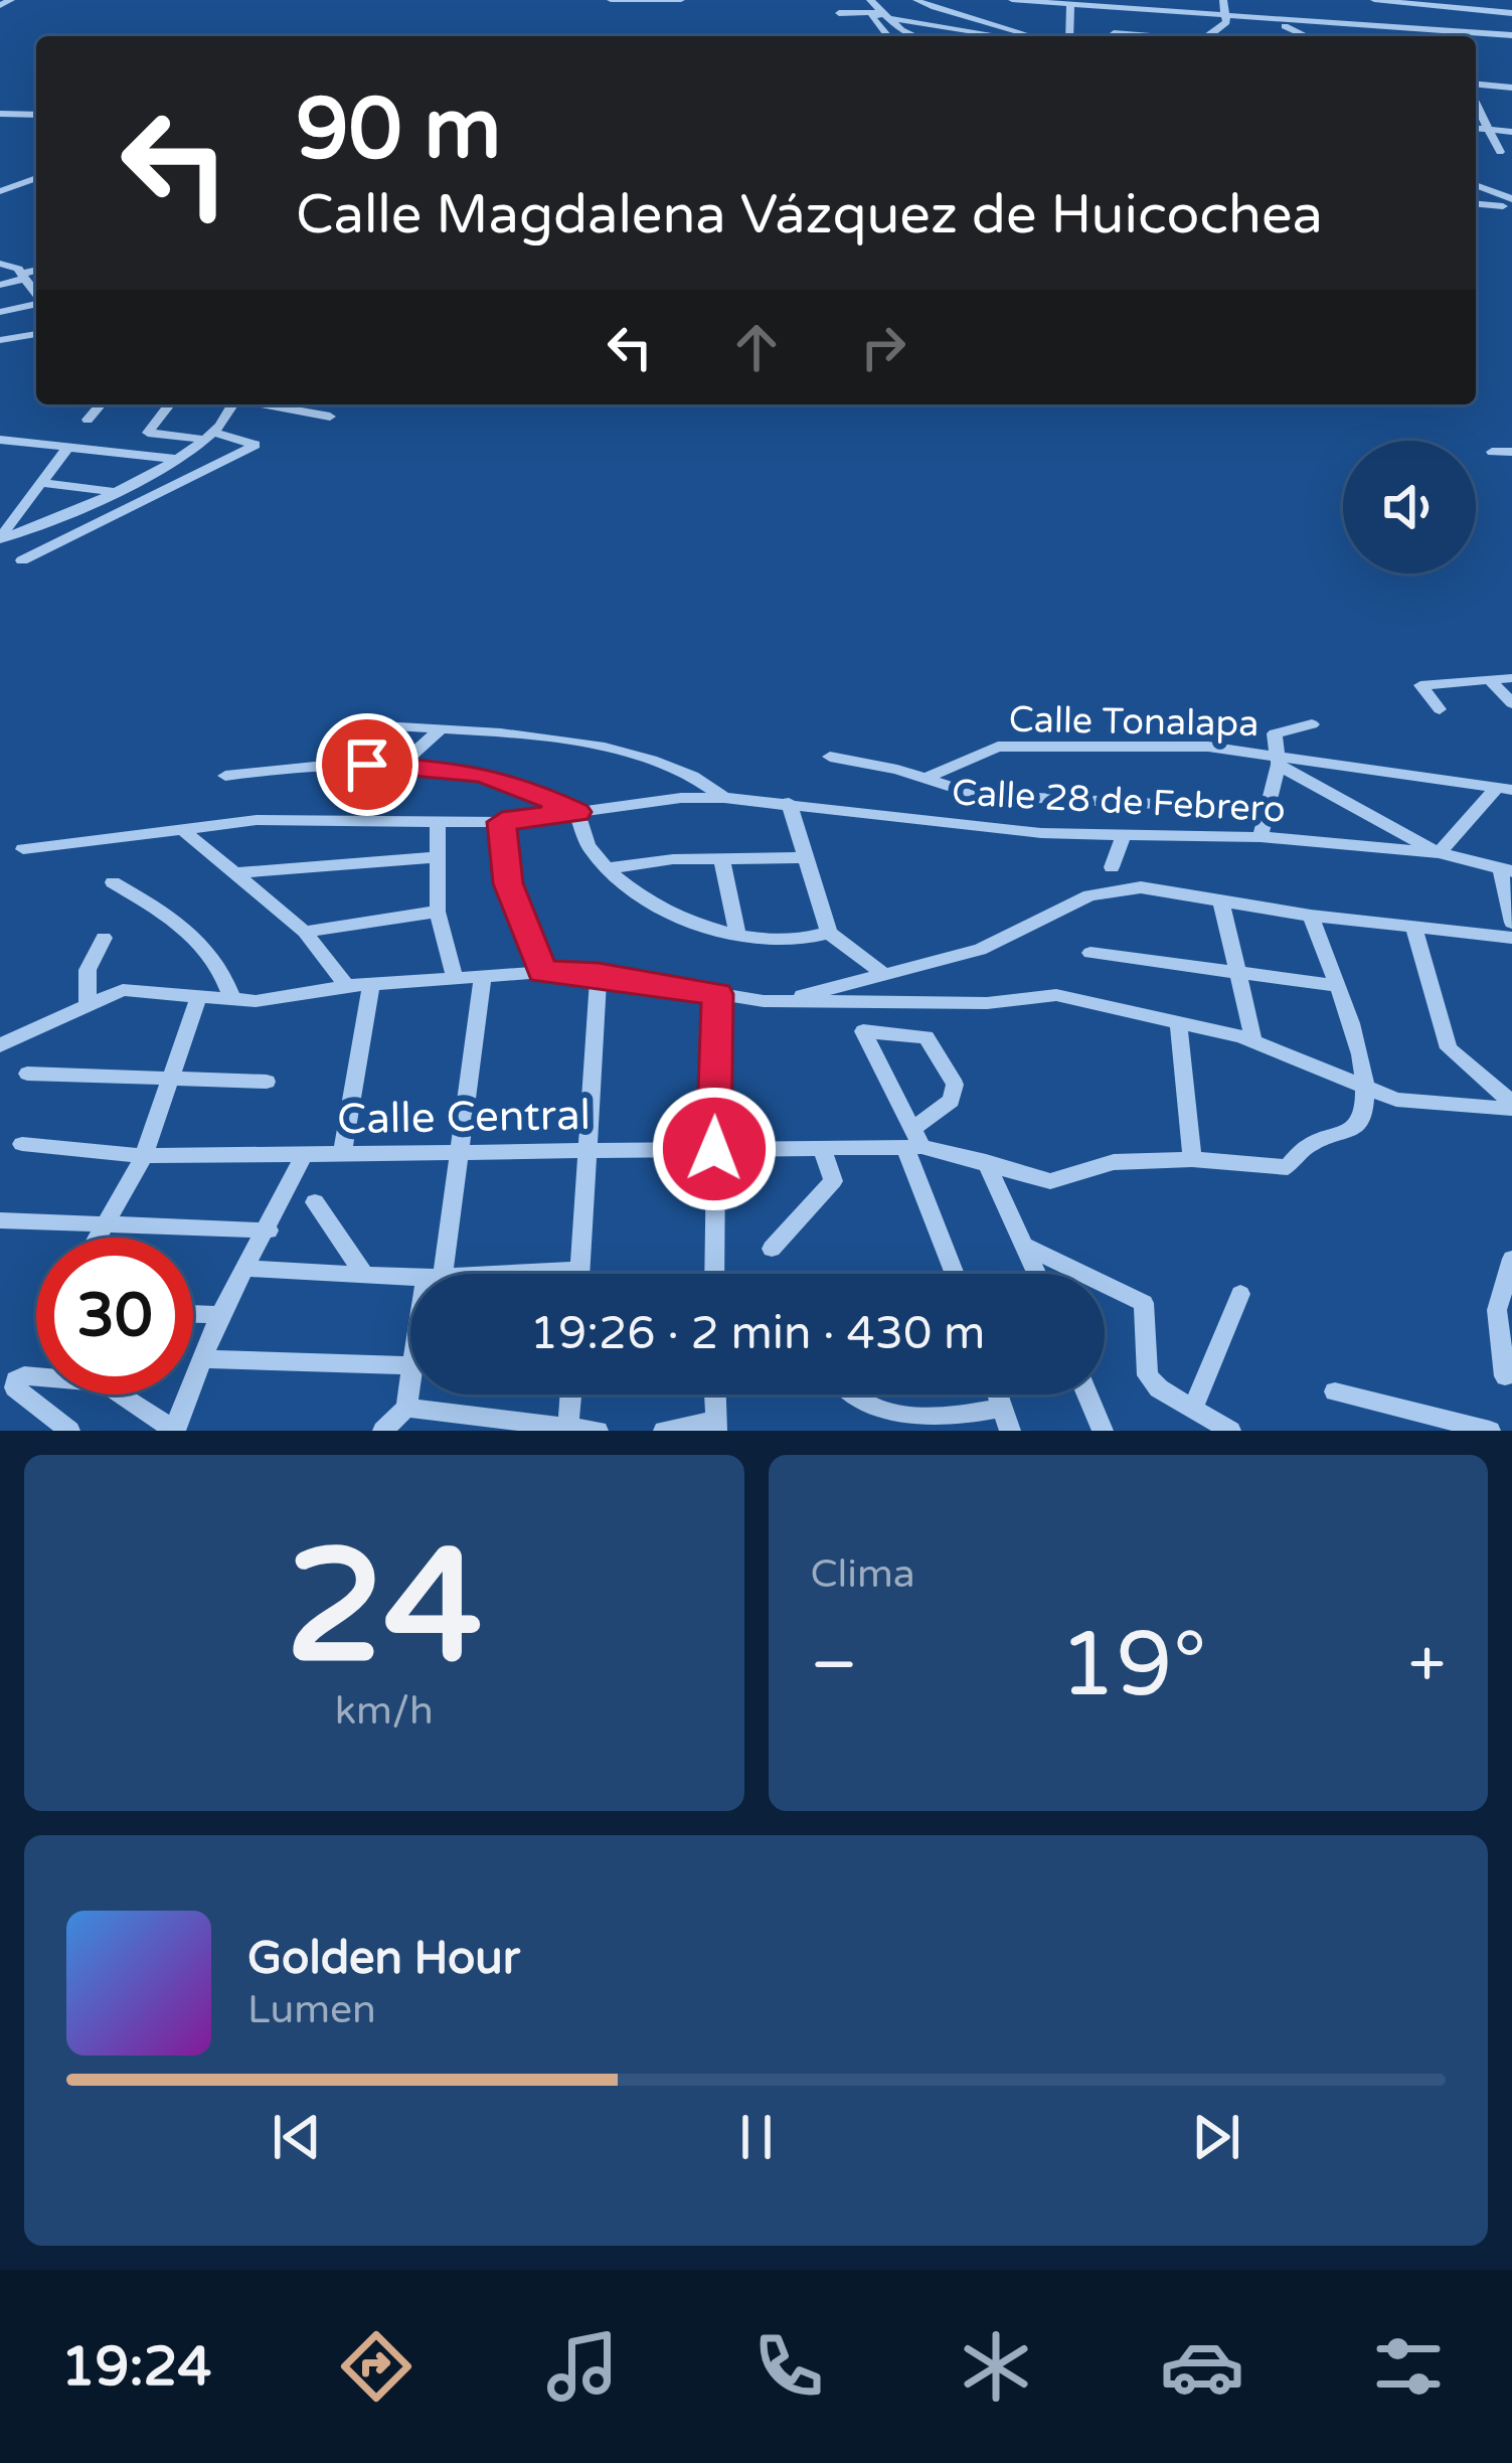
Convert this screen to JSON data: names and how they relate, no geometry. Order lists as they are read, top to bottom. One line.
{"streets":{"street":["Calle Tonalapa","Calle 28 de Febrero","Calle Central"]},"page":{"turn":["90 m","Calle Magdalena Vázquez de Huicochea"],"limit":"30","trip":"19:26 · 2 min · 430 m","tile":[["24","km/h"],"Clima"],"heat":["−","19°","+"],"song":["Golden Hour","Lumen"],"tabs":"19:24"}}
